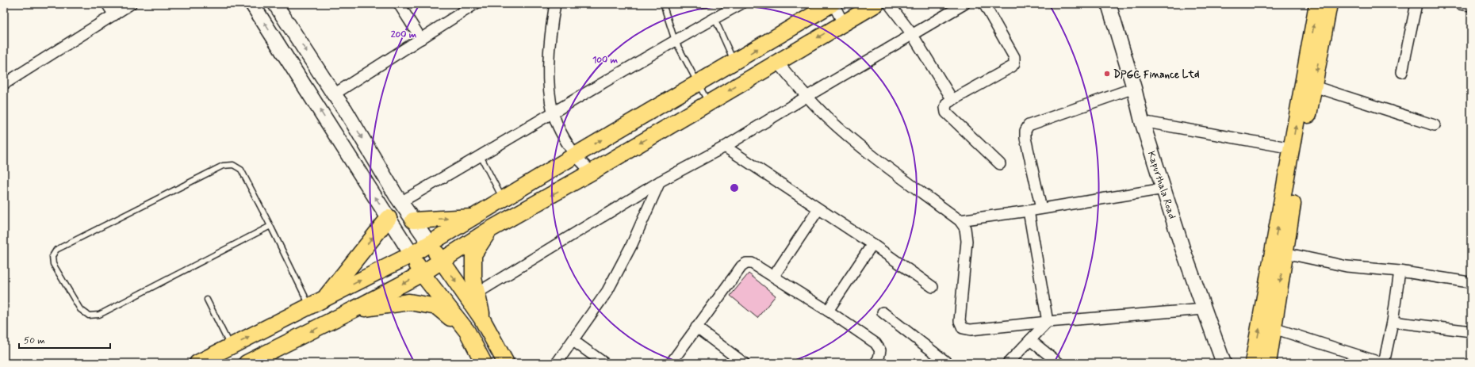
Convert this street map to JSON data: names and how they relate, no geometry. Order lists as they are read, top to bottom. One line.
{"streets":{"street":["Kapurthala Road"]},"places":["DPGC Finance Ltd"],"scale_bar":"50 m","rings":["200 m","100 m"]}
